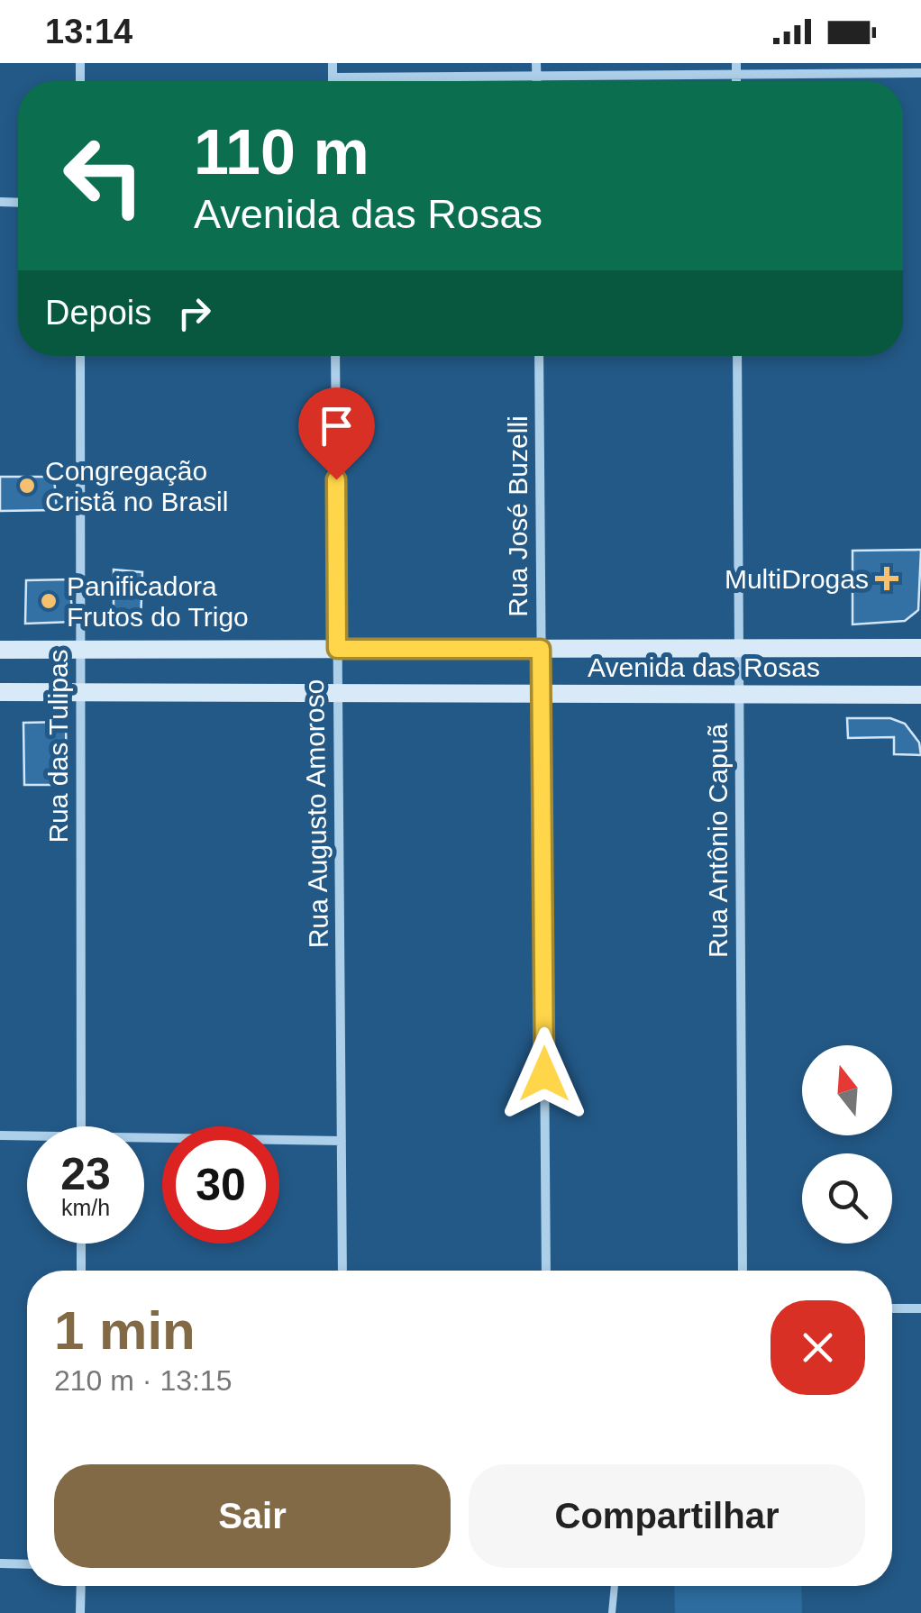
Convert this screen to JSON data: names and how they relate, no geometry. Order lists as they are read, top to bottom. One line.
{"streets":{"street":["Rua José Buzelli","Avenida das Rosas","Rua das Tulipas","Rua Augusto Amoroso","Rua Antônio Capuã"]},"crossings":[["Rua José Buzelli","Avenida das Rosas"],["Avenida das Rosas","Rua das Tulipas"],["Avenida das Rosas","Rua Augusto Amoroso"],["Avenida das Rosas","Rua Antônio Capuã"]],"places":{"other":["Congregação Cristã no Brasil","Panificadora Frutos do Trigo"],"health":["MultiDrogas"]},"north":"top","page":{"status":"13:14","turn":["110 m","Avenida das Rosas"],"then":"Depois","speed":"23 km/h","limit":"30","heading":["1 min","210 m · 13:15"],"buttons":["Sair","Compartilhar"]}}
